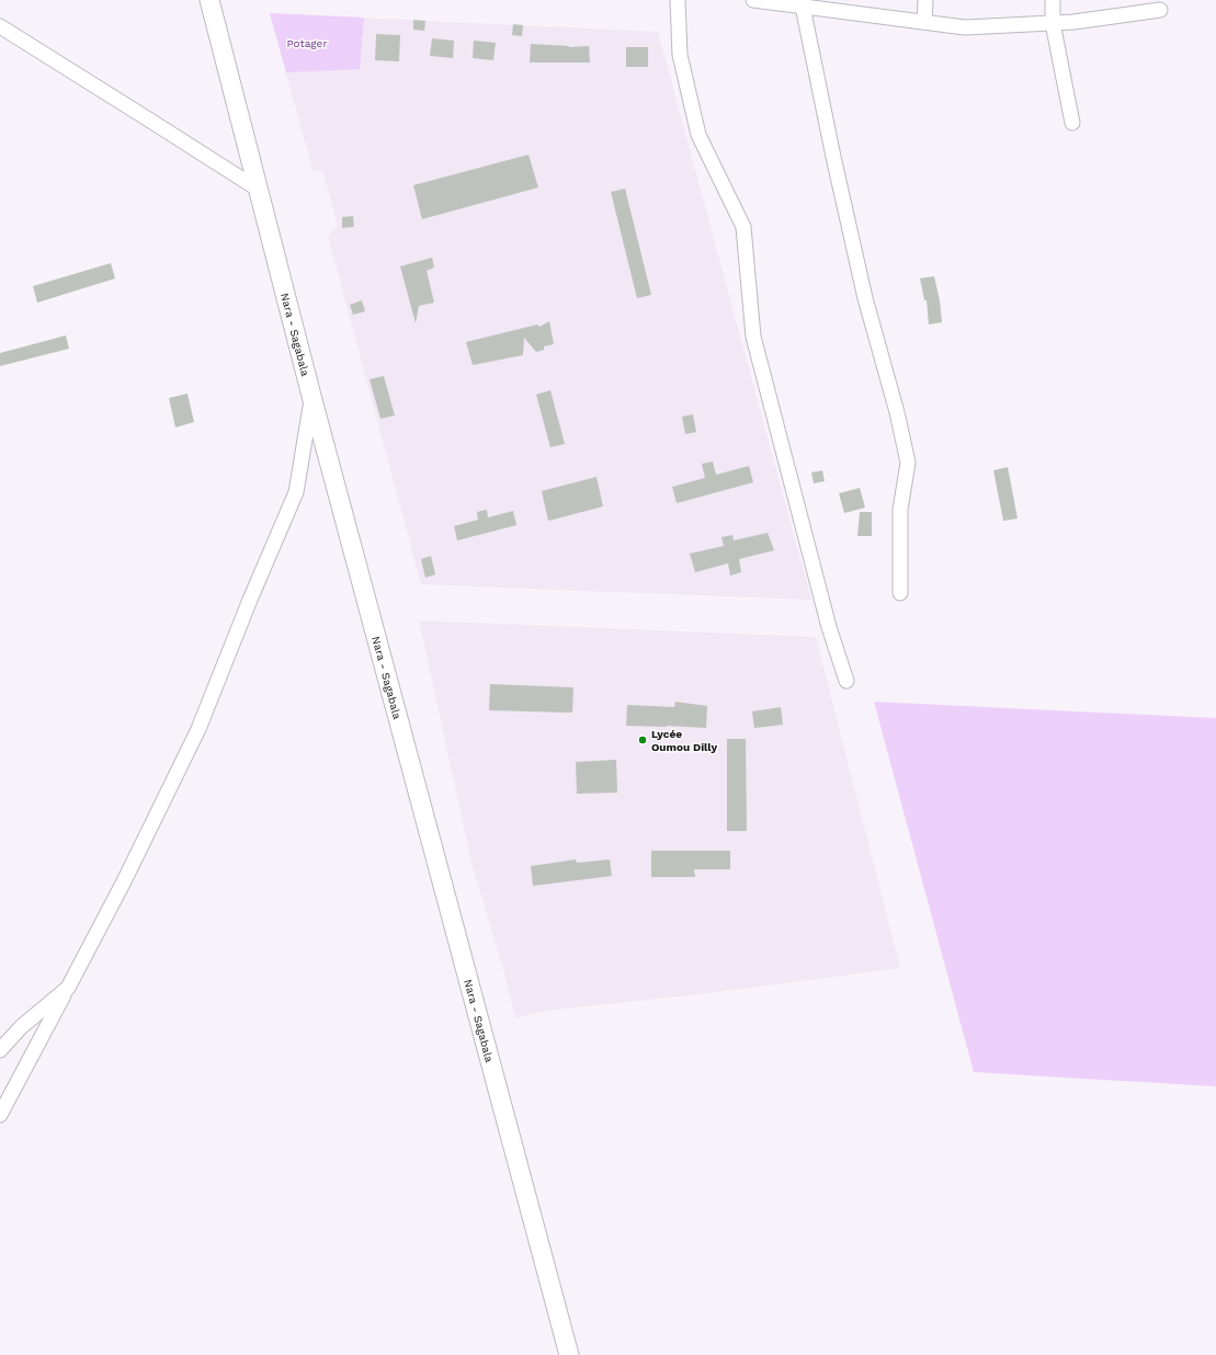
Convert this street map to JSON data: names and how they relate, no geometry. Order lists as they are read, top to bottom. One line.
{"streets":{"main road":["Nara - Sagabala"]},"parks":["Potager"],"places":["Lycée Oumou Dilly"]}
